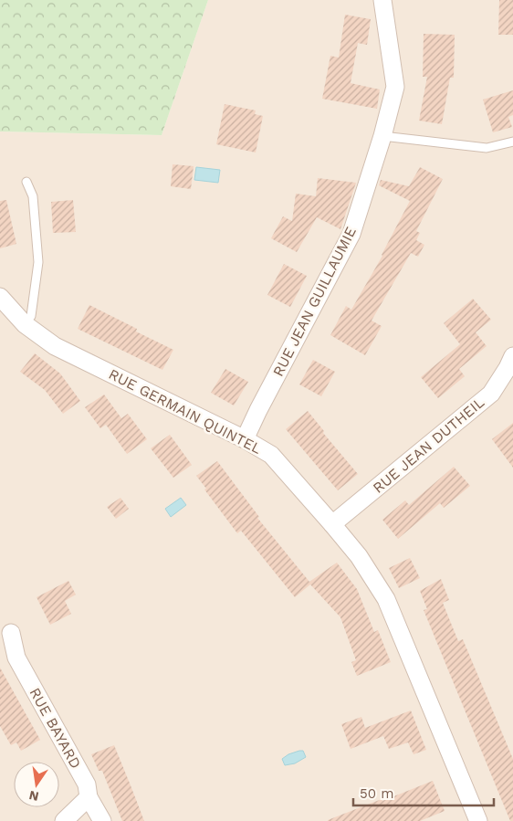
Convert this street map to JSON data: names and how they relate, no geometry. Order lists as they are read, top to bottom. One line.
{"streets":{"street":["RUE JEAN GUILLAUMIE","RUE GERMAIN QUINTEL","RUE JEAN DUTHEIL","RUE BAYARD"]},"crossings":[["RUE JEAN GUILLAUMIE","RUE GERMAIN QUINTEL"],["RUE GERMAIN QUINTEL","RUE JEAN DUTHEIL"]],"scale_bar":"50 m","north":"bottom"}
